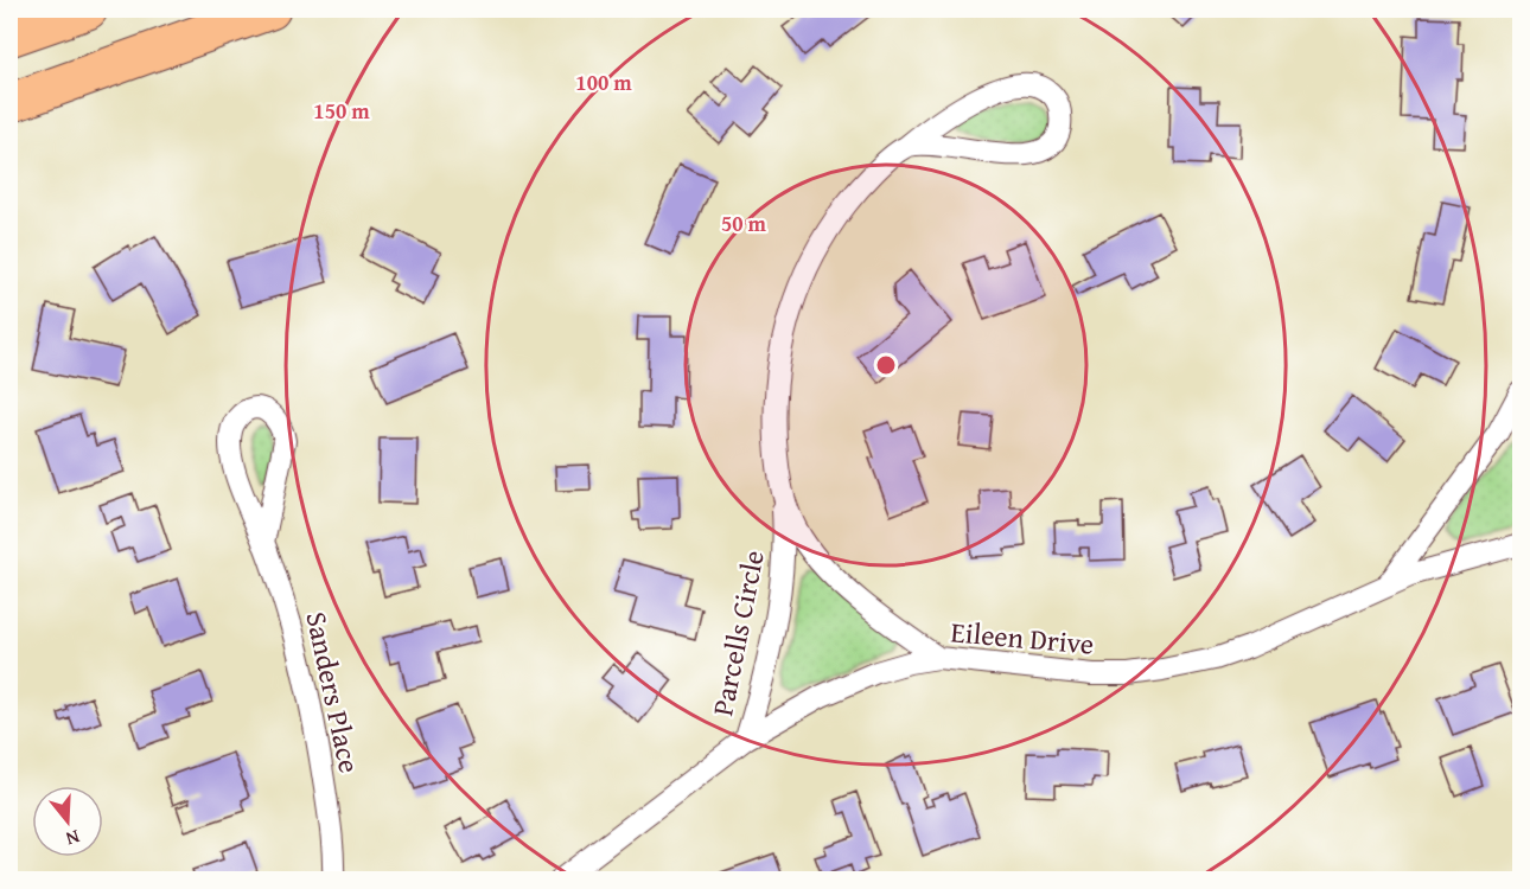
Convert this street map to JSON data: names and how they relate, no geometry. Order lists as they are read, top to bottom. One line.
{"streets":{"street":["Parcells Circle","Eileen Drive","Sanders Place"]},"crossings":[["Parcells Circle","Eileen Drive"]],"north":"bottom","rings":["100 m","150 m","50 m"]}
